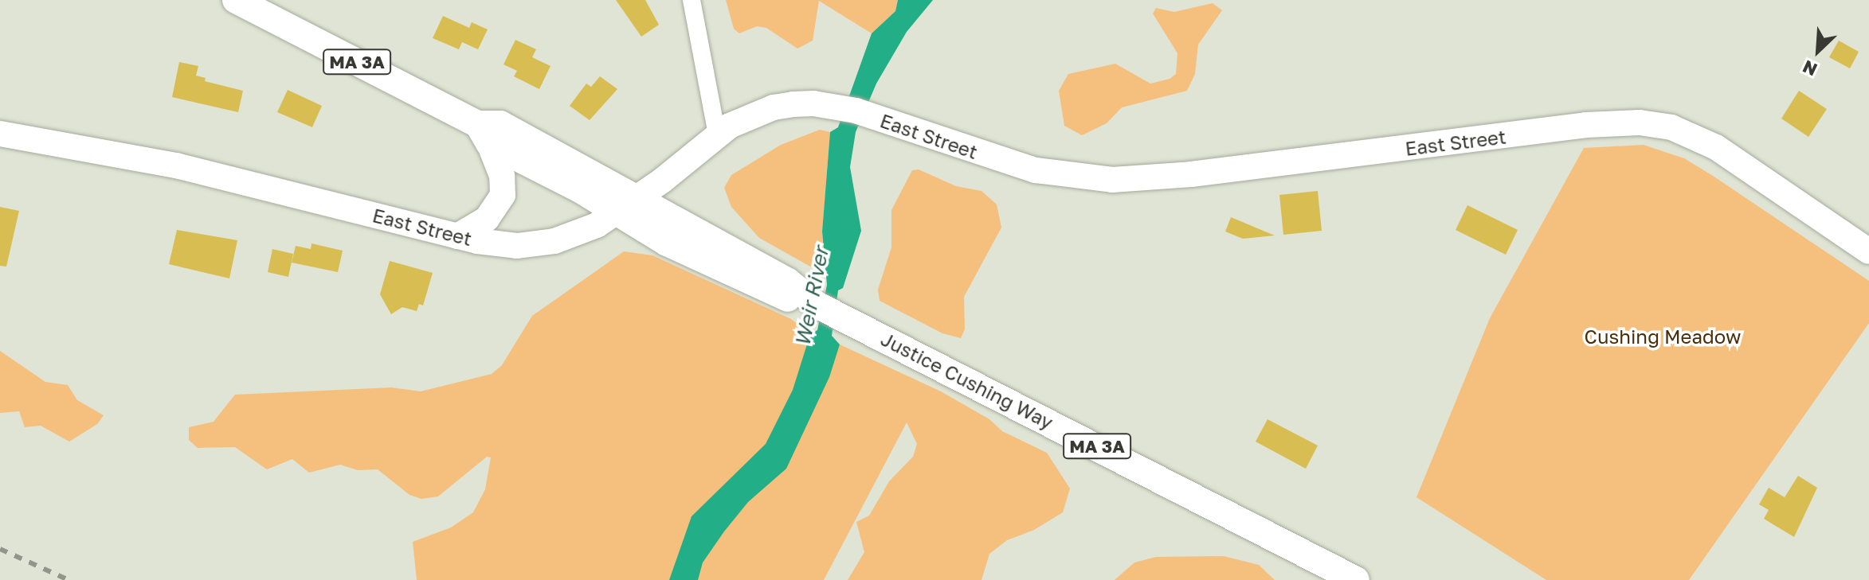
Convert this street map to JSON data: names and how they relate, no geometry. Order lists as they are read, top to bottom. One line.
{"streets":{"main road":["MA 3A","East Street","Justice Cushing Way"]},"crossings":[["East Street","Justice Cushing Way"]],"water":["Weir River"],"parks":["Cushing Meadow"],"north":"bottom left"}
